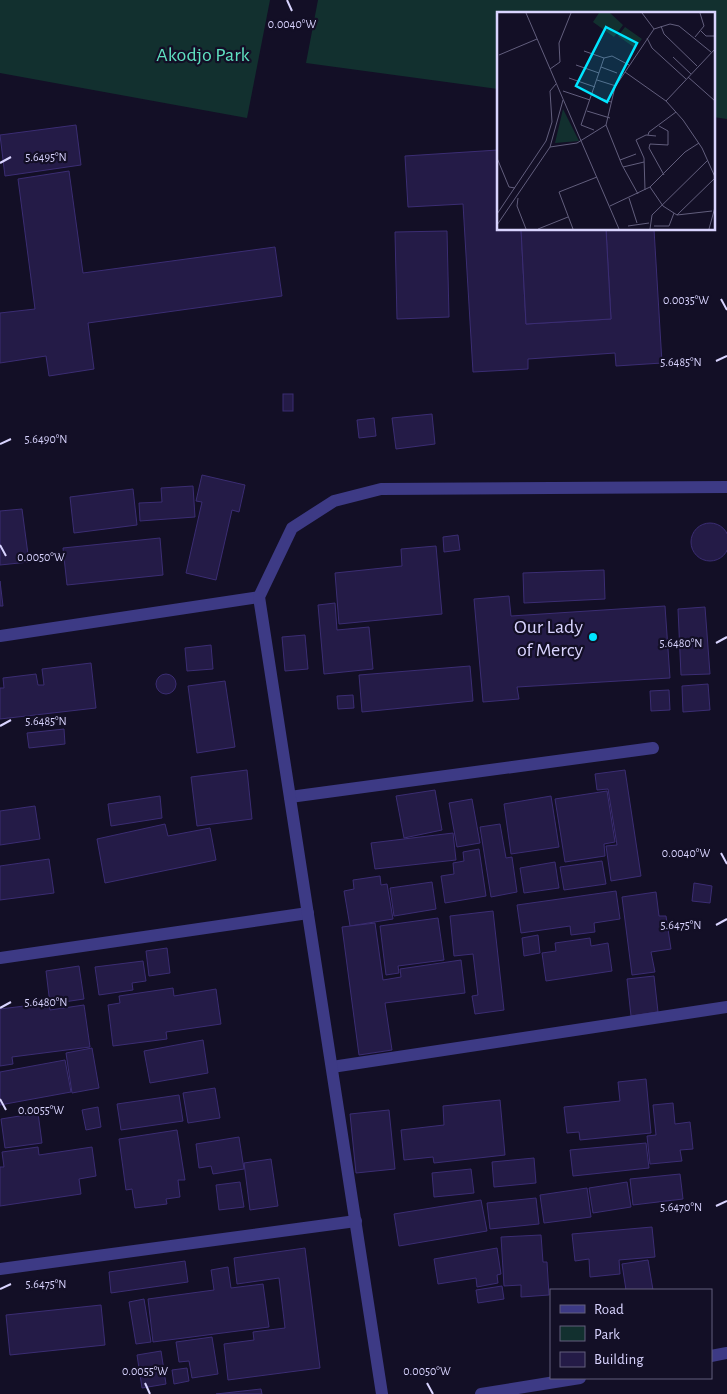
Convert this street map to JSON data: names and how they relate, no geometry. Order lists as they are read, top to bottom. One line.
{"parks":["Akodjo Park"],"places":["Our Lady of Mercy"],"legend":["Road","Park","Building"],"coordinates":["0.0040°W","5.6495°N","0.0035°W","5.6485°N","5.6490°N","0.0050°W","5.6480°N","5.6475°N","0.0055°W","5.6470°N"]}
